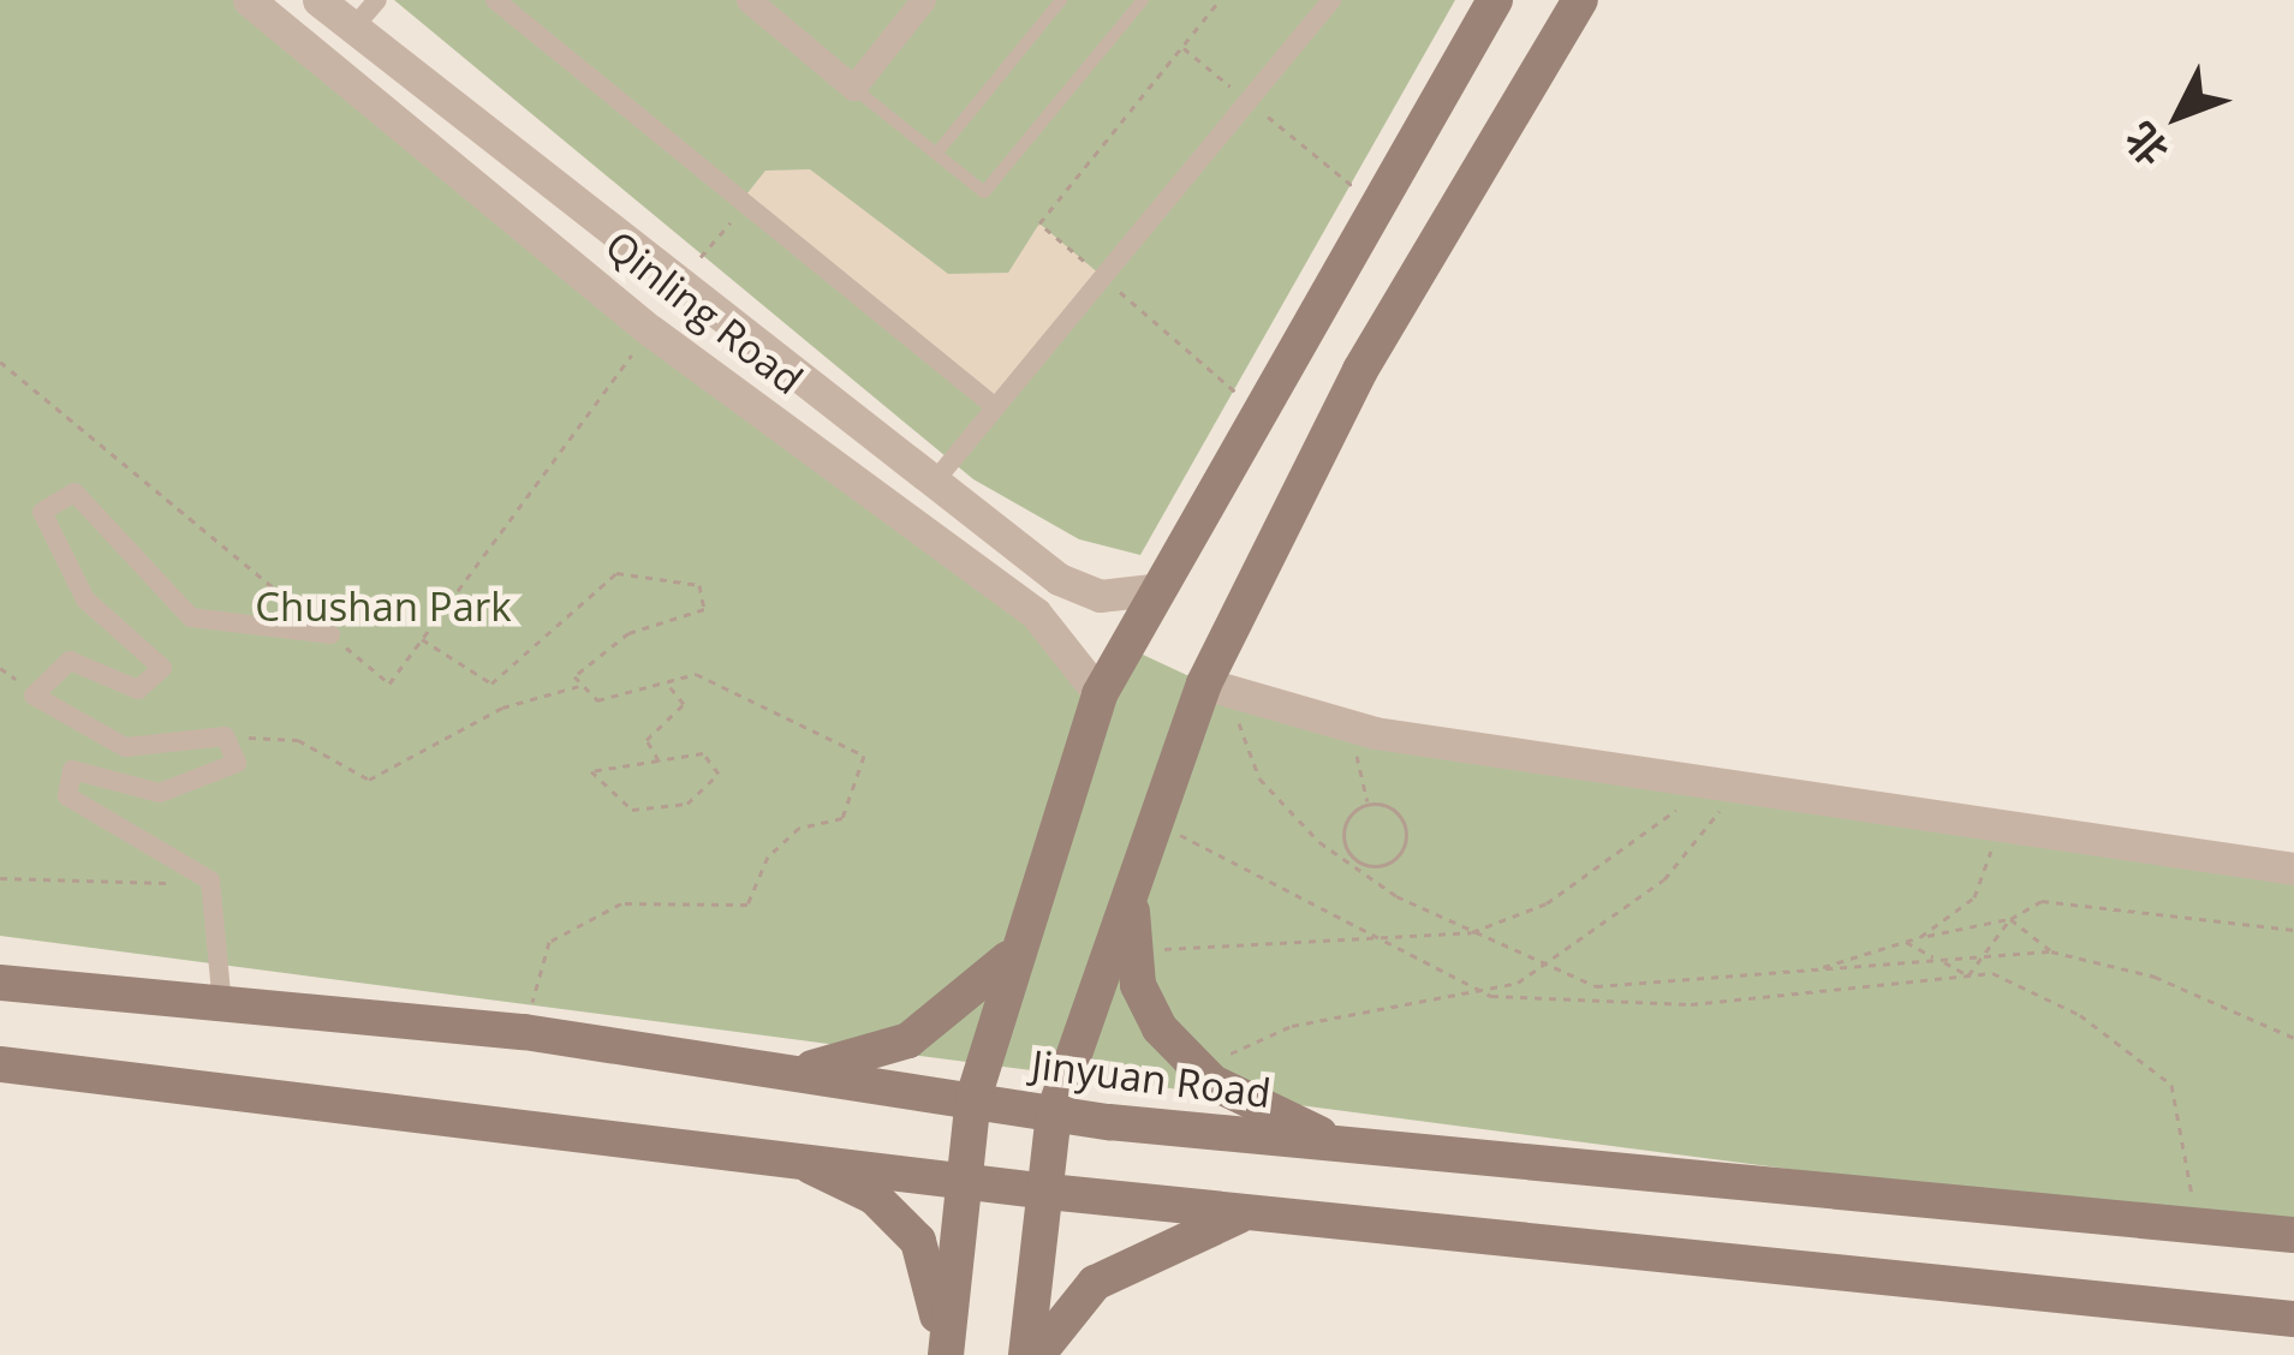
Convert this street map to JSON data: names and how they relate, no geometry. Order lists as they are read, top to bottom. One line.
{"streets":{"main road":["Jinyuan Road"],"street":["Qinling Road"]},"parks":["Chushan Park"],"north":"bottom left"}
